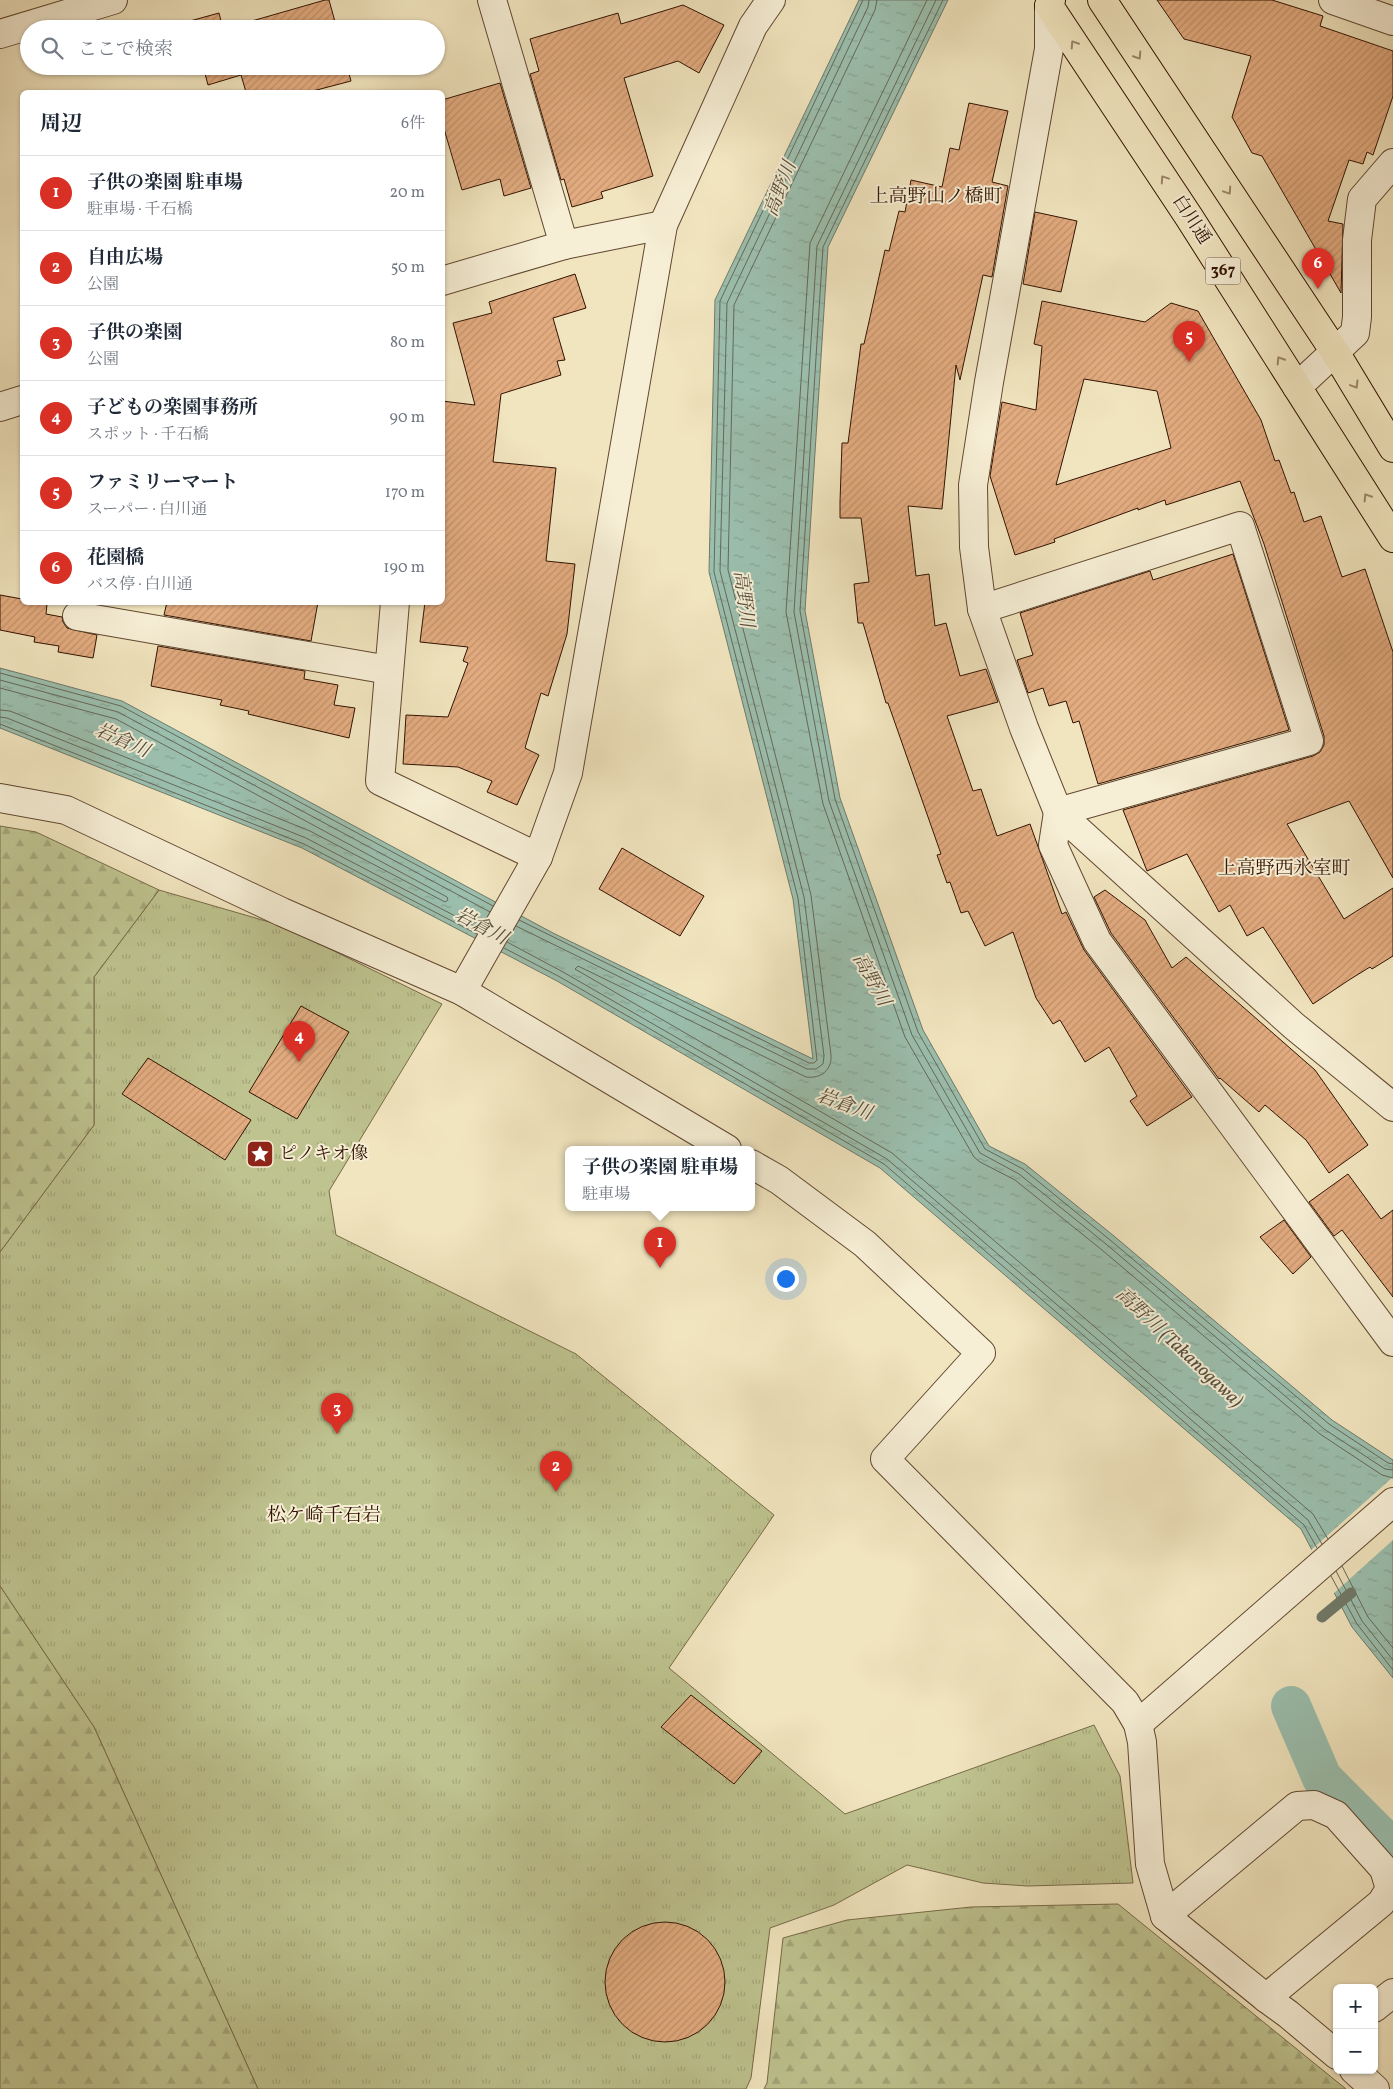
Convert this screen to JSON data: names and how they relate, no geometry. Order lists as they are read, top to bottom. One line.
{"streets":{"highway":["白川通","367"]},"districts":["上高野山ノ橋町","上高野西氷室町","松ケ崎千石岩"],"water":["高野川","岩倉川","高野川 (Takanogawa)"],"places":{"place":["ピノキオ像"]},"page":{"search":"ここで検索","heading":["周辺","6件"],"list":[{"mark":"1","name":"子供の楽園 駐車場","note":"駐車場 · 千石橋","value":"20 m"},{"mark":"2","name":"自由広場","note":"公園","value":"50 m"},{"mark":"3","name":"子供の楽園","note":"公園","value":"80 m"},{"mark":"4","name":"子どもの楽園事務所","note":"スポット · 千石橋","value":"90 m"},{"mark":"5","name":"ファミリーマート","note":"スーパー · 白川通","value":"170 m"},{"mark":"6","name":"花園橋","note":"バス停 · 白川通","value":"190 m"}],"pins":["6","5","4","1","3","2"],"popup":["子供の楽園 駐車場","駐車場"],"map_buttons":["+","−"]}}
